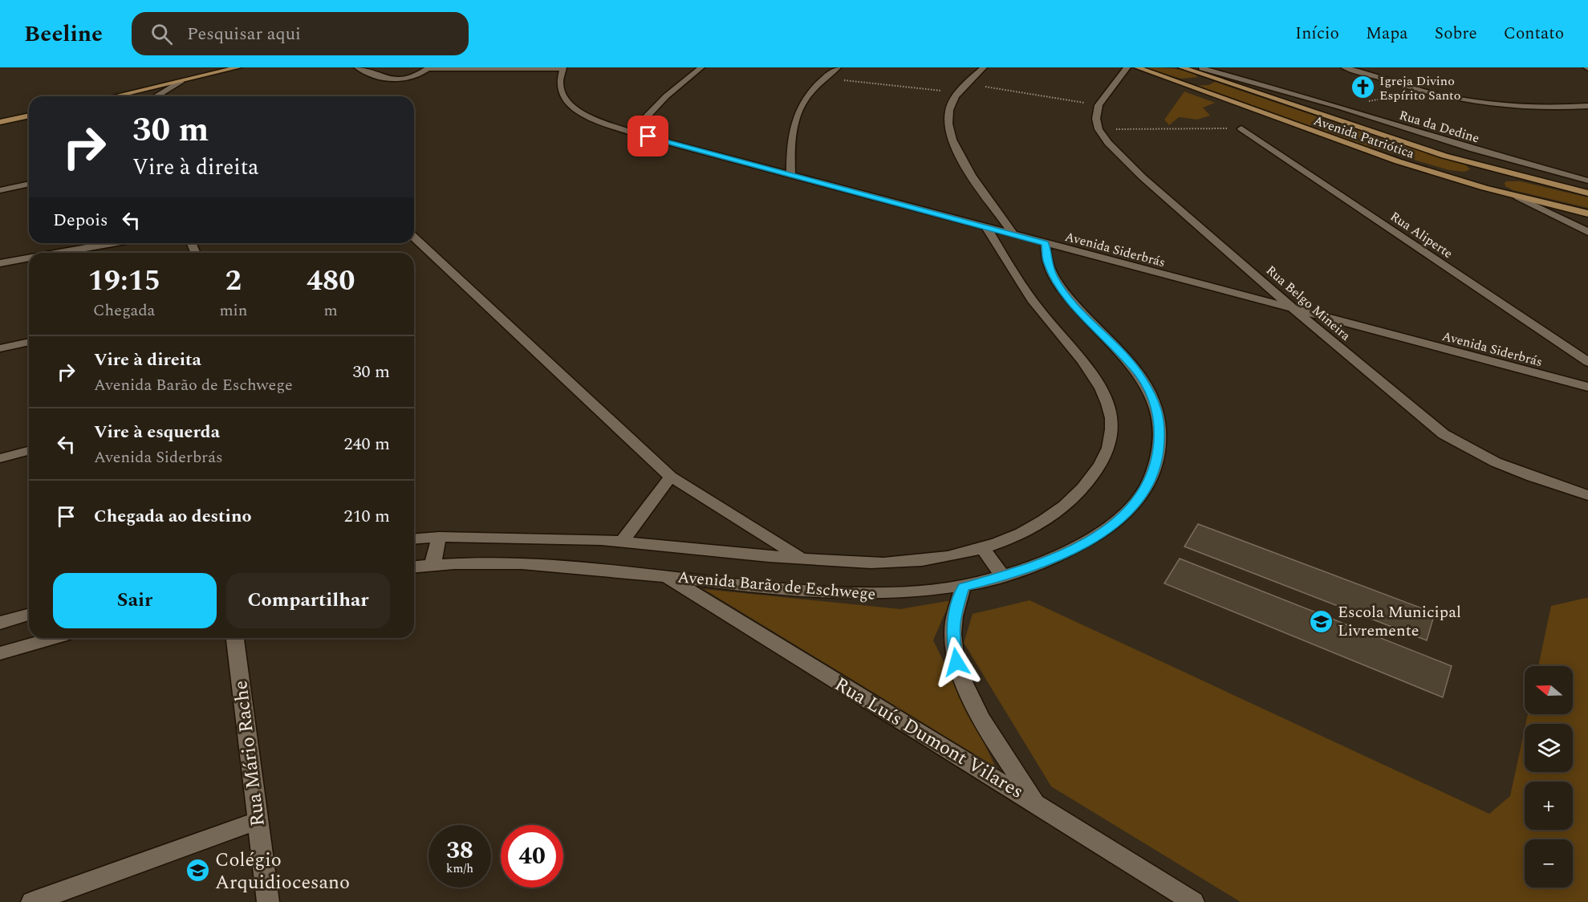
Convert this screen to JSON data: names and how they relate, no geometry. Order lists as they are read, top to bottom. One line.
{"streets":{"main road":["Avenida Patriótica"],"street":["Rua da Dedine","Rua Aliperte","Avenida Siderbrás","Rua Belgo Mineira","Avenida Barão de Eschwege","Rua Luís Dumont Vilares","Rua Mário Rache"]},"crossings":[["Avenida Siderbrás","Rua Belgo Mineira"],["Avenida Siderbrás","Avenida Barão de Eschwege"],["Avenida Barão de Eschwege","Rua Luís Dumont Vilares"]],"places":{"church":["Igreja Divino Espírito Santo"],"school or university":["Escola Municipal Livremente","Colégio Arquidiocesano"]},"north":"left","page":{"header":"Beeline","search":"Pesquisar aqui","nav":["Início","Mapa","Sobre","Contato"],"turn":["30 m","Vire à direita"],"then":"Depois","eta":["19:15","Chegada","2","min","480","m"],"list":[{"name":"Vire à direita","note":"Avenida Barão de Eschwege","value":"30 m"},{"name":"Vire à esquerda","note":"Avenida Siderbrás","value":"240 m"},{"name":"Chegada ao destino","value":"210 m"}],"buttons":["Sair","Compartilhar"],"map_buttons":["+","−"],"speed":"38 km/h","limit":"40"}}
